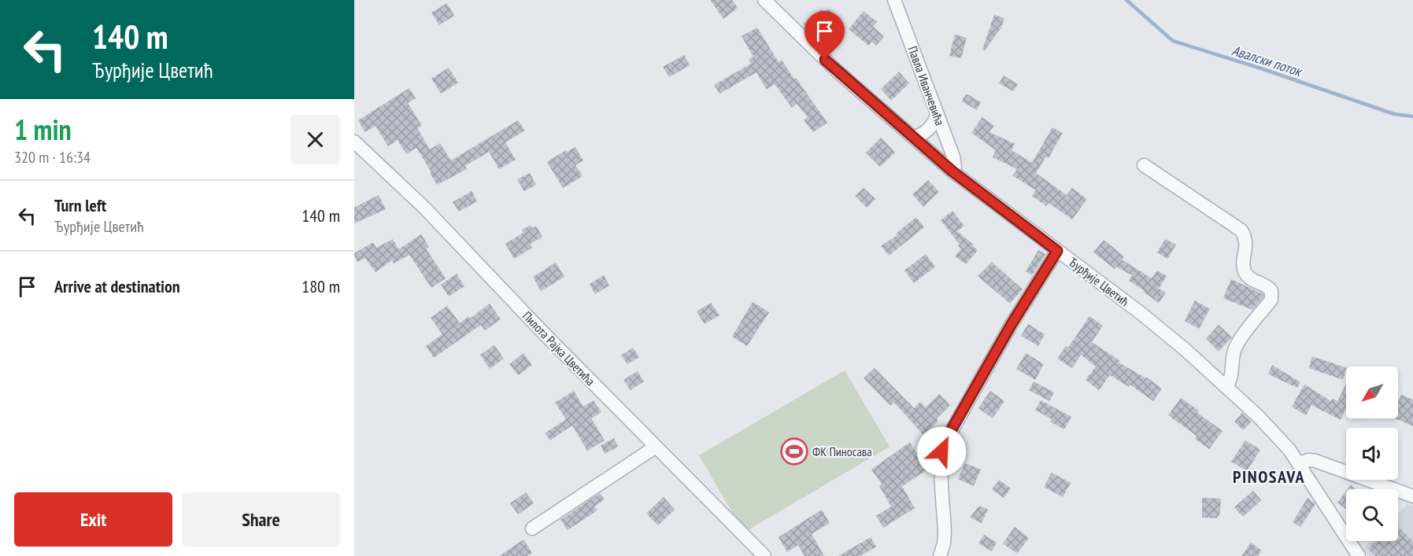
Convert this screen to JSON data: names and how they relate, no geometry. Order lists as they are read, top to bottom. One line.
{"streets":{"street":["Павла Иванчевића","Ђурђије Цветић","Пилота Рајка Цветића"]},"crossings":[["Павла Иванчевића","Ђурђије Цветић"]],"districts":["PINOSAVA"],"water":["Авалски поток"],"places":{"sports":["ФК Пиносава"]},"north":"bottom left","page":{"turn":["140 m","Ђурђије Цветић"],"heading":["1 min","320 m · 16:34"],"list":[{"name":"Turn left","note":"Ђурђије Цветић","value":"140 m"},{"name":"Arrive at destination","value":"180 m"}],"buttons":["Exit","Share"]}}
